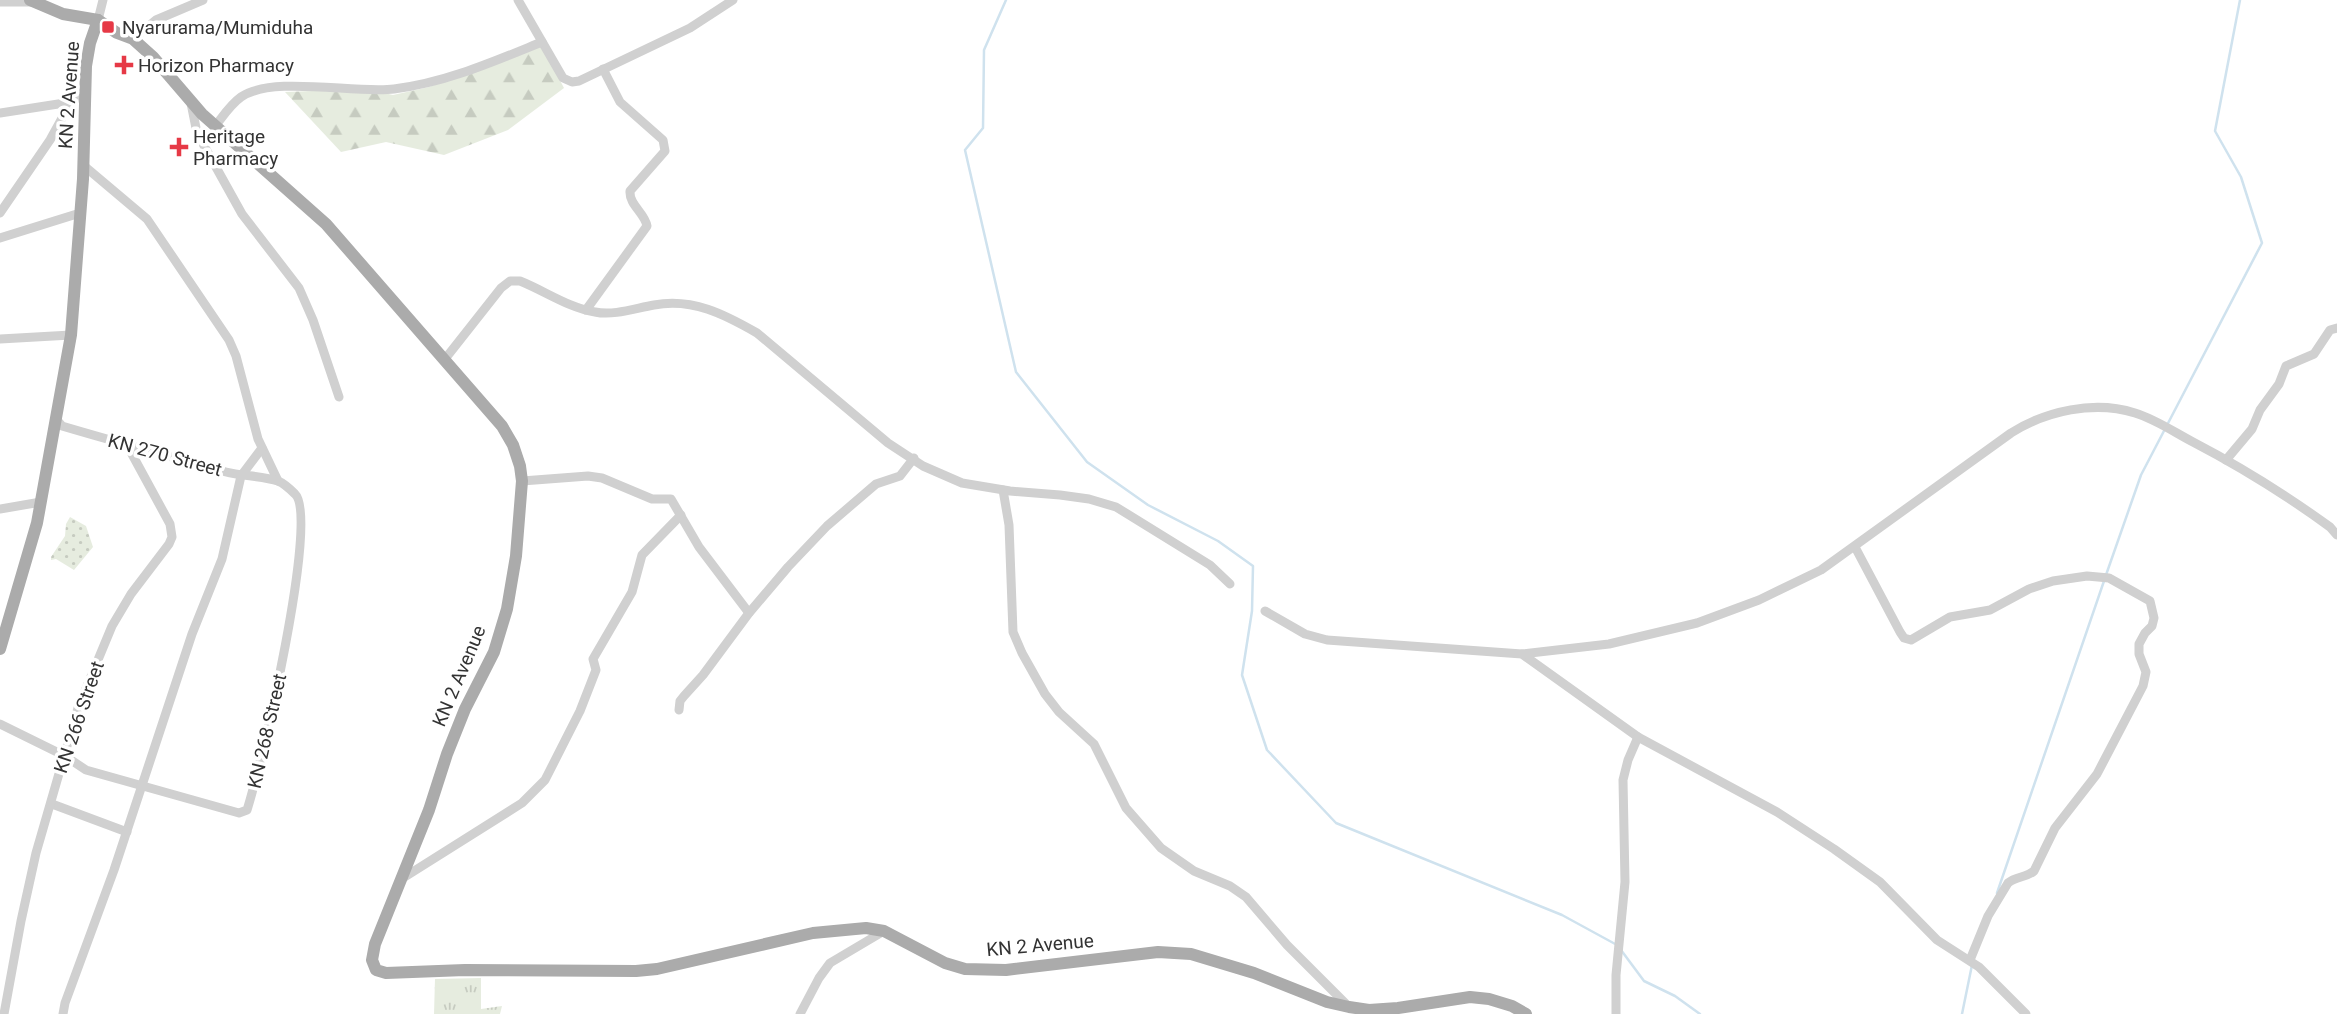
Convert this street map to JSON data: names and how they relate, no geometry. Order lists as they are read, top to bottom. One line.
{"streets":{"main road":["KN 2 Avenue"],"street":["KN 270 Street","KN 266 Street","KN 268 Street"]},"crossings":[["KN 2 Avenue","KN 270 Street"],["KN 270 Street","KN 266 Street"],["KN 270 Street","KN 268 Street"],["KN 266 Street","KN 268 Street"]],"places":{"transit":["Nyarurama/Mumiduha"],"health":["Horizon Pharmacy","Heritage Pharmacy"]}}
